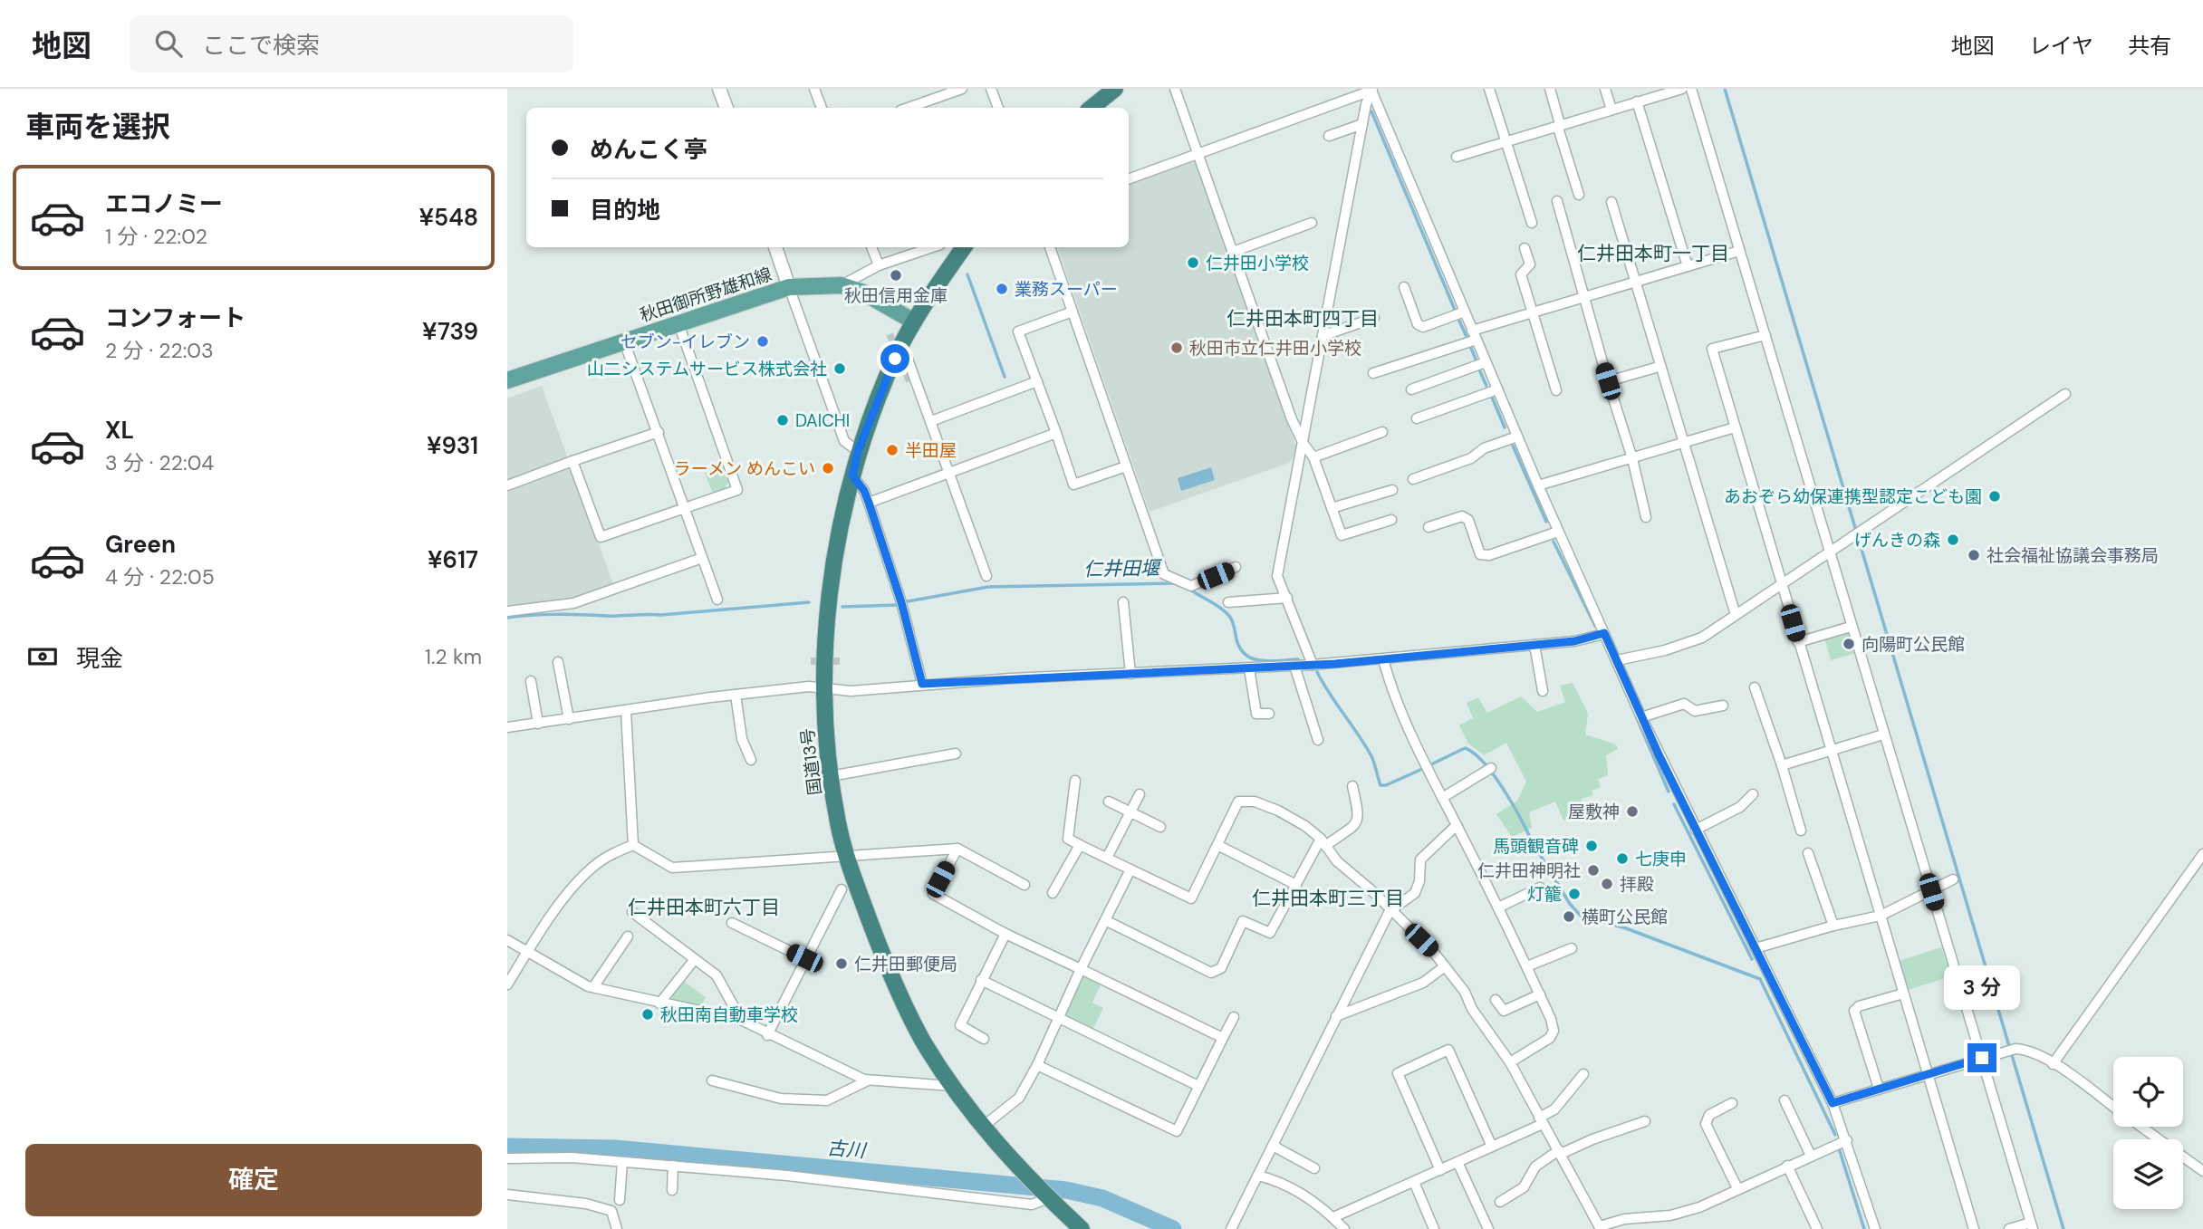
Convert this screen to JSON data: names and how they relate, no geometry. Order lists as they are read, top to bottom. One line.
{"streets":{"highway":["国道13号"],"main road":["秋田御所野雄和線"]},"crossings":[["秋田御所野雄和線","国道13号"]],"districts":["仁井田本町一丁目","仁井田本町四丁目","仁井田本町三丁目","仁井田本町六丁目"],"water":["仁井田堰","古川"],"places":["仁井田小学校","秋田信用金庫","業務スーパー","セブン-イレブン","秋田市立仁井田小学校","山二システムサービス株式会社","DAICHI","半田屋","ラーメン めんこい","あおぞら幼保連携型認定こども園","げんきの森","社会福祉協議会事務局","向陽町公民館","屋敷神","馬頭観音碑","七庚申","仁井田神明社","拝殿","灯籠","横町公民館","仁井田郵便局","秋田南自動車学校"],"page":{"header":"地図","search":"ここで検索","nav":["地図","レイヤ","共有"],"heading":"車両を選択","banner":["めんこく亭","目的地"],"list":[{"name":"エコノミー","note":"1 分 · 22:02","value":"¥548"},{"name":"コンフォート","note":"2 分 · 22:03","value":"¥739"},{"name":"XL","note":"3 分 · 22:04","value":"¥931"},{"name":"Green","note":"4 分 · 22:05","value":"¥617"}],"pay":["現金","1.2 km"],"bubble":"3 分","buttons":"確定"}}
